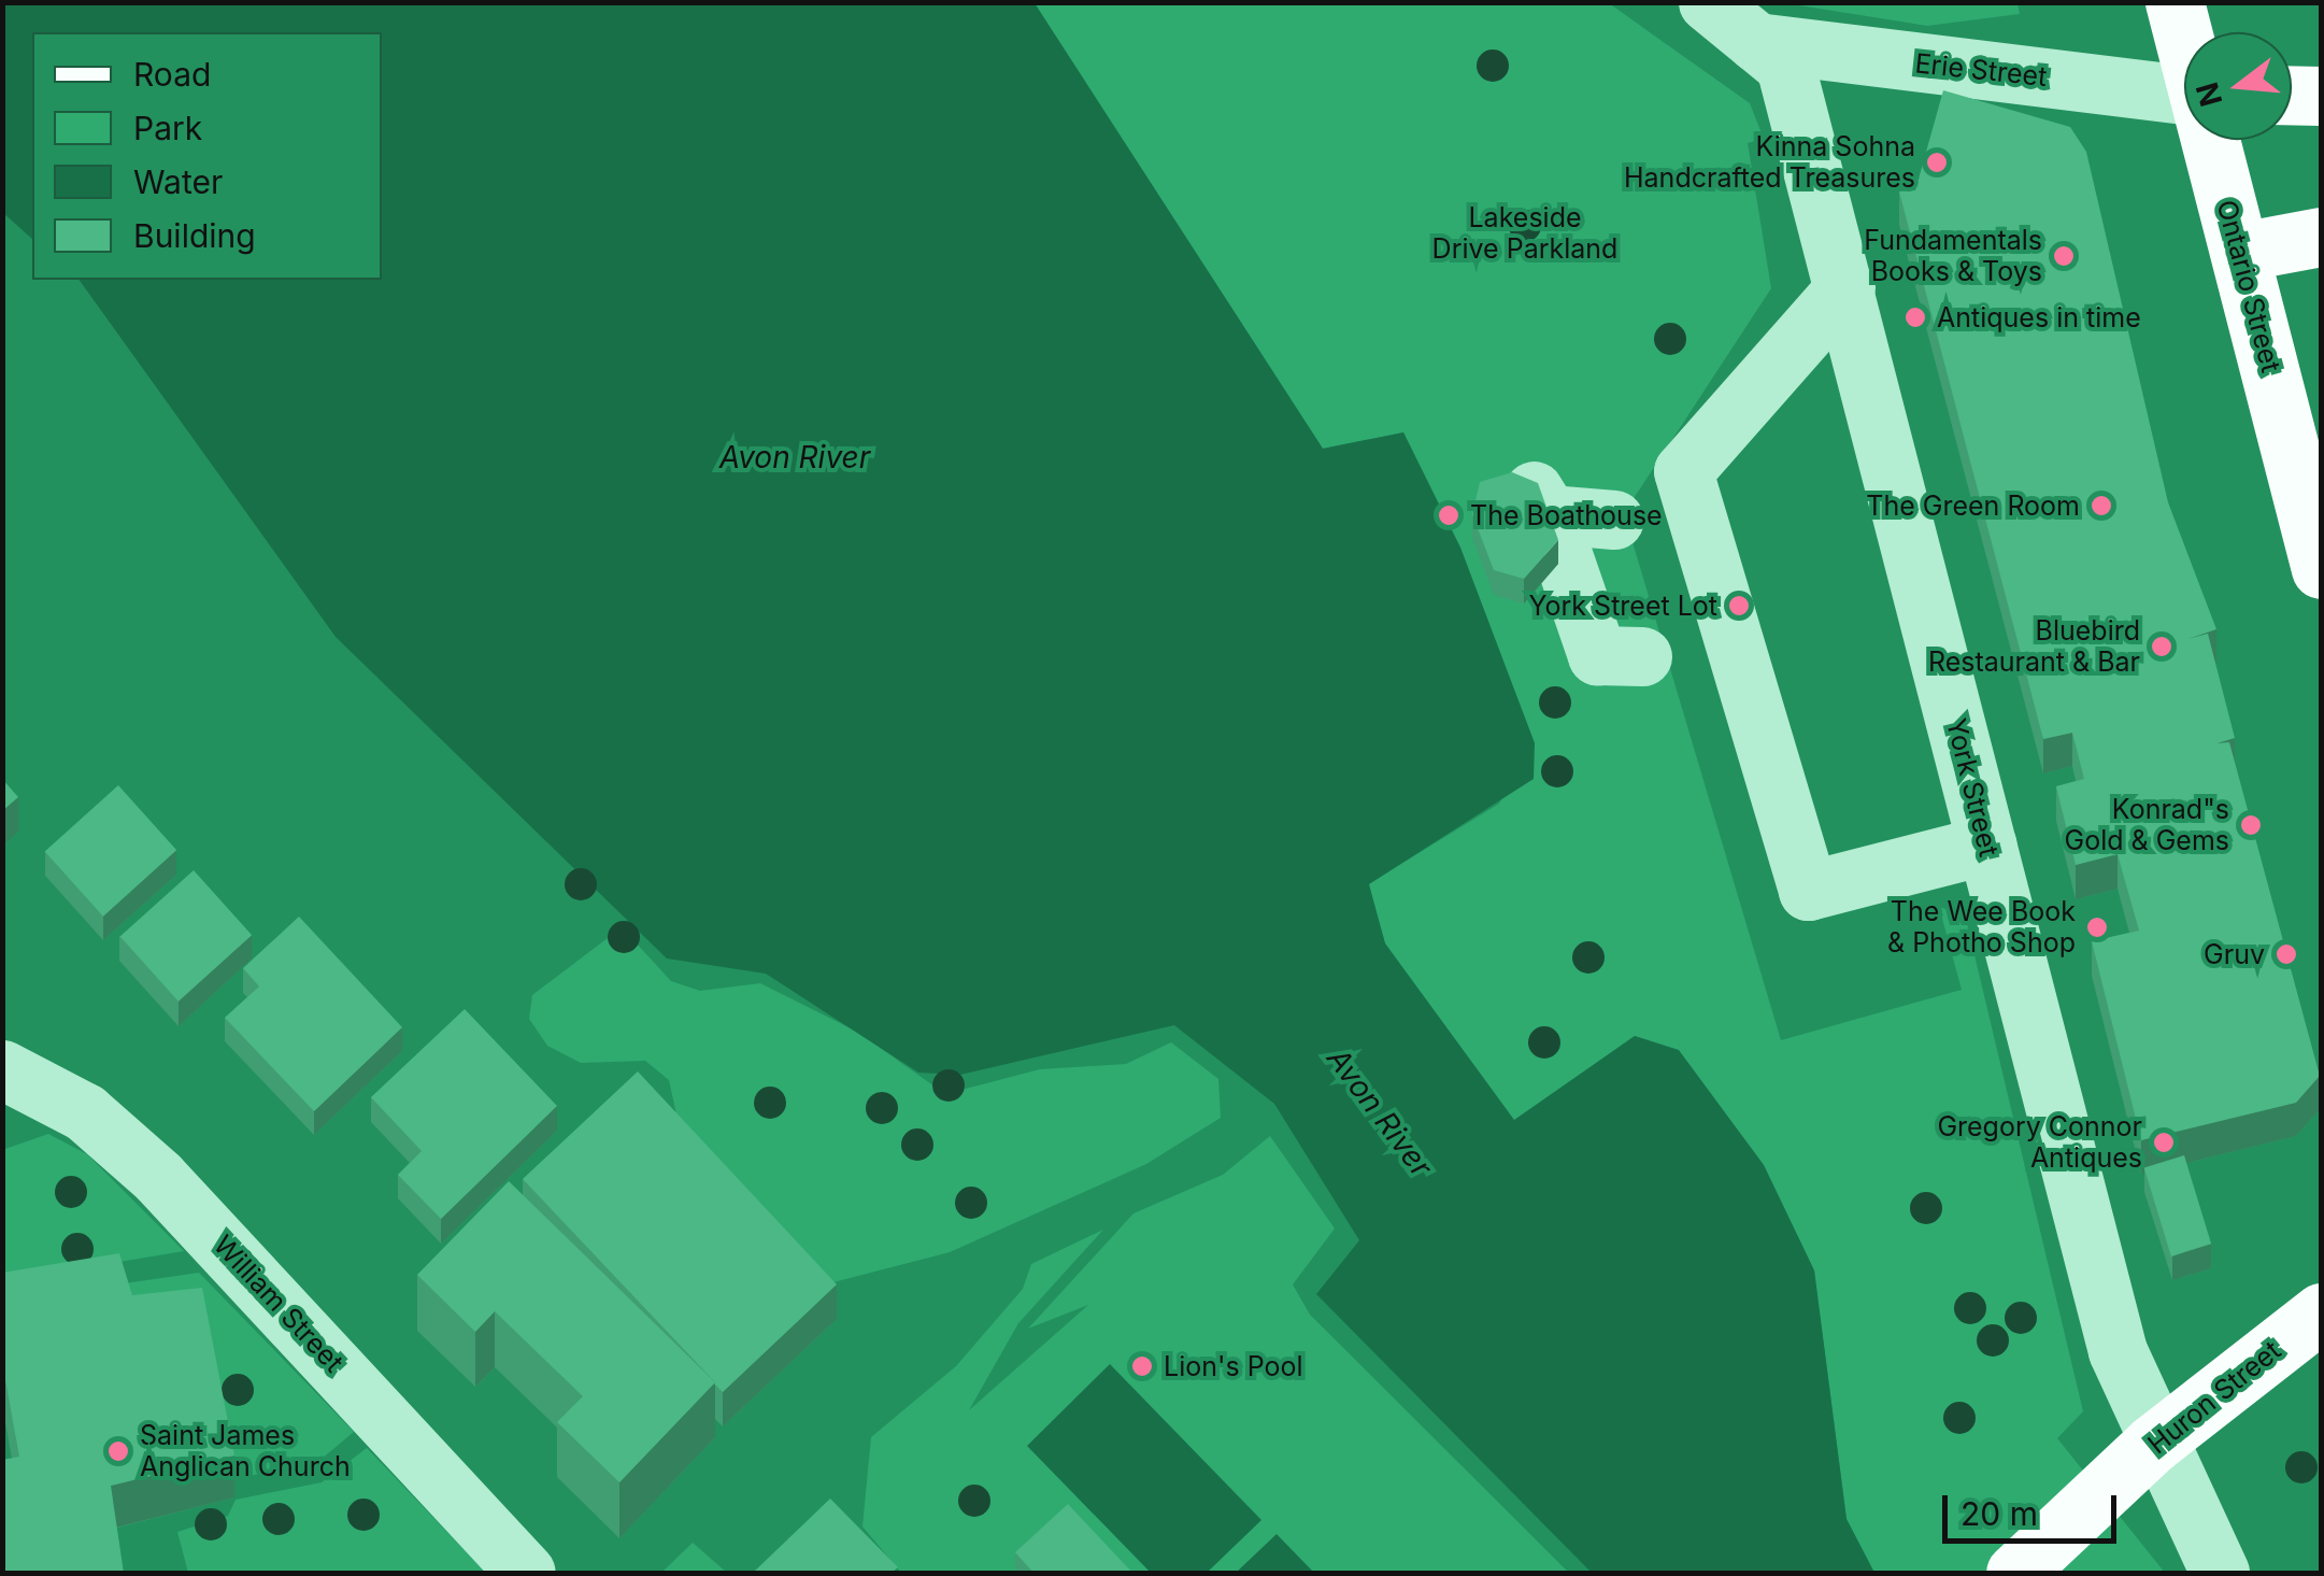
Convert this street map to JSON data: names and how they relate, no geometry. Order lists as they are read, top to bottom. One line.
{"streets":{"main road":["Ontario Street","Huron Street"],"street":["Erie Street","York Street","William Street"]},"crossings":[["Erie Street","York Street"],["York Street","Huron Street"]],"water":["Avon River"],"parks":["Lakeside Drive Parkland"],"places":["Kinna Sohna Handcrafted Treasures","Fundamentals Books & Toys","Antiques in time","The Green Room","The Boathouse","York Street Lot","Bluebird Restaurant & Bar","Konrad\"s Gold & Gems","The Wee Book & Photho Shop","Gruv","Gregory Connor Antiques","Lion's Pool","Saint James Anglican Church"],"legend":["Road","Park","Water","Building"],"scale_bar":"20 m","north":"left"}
